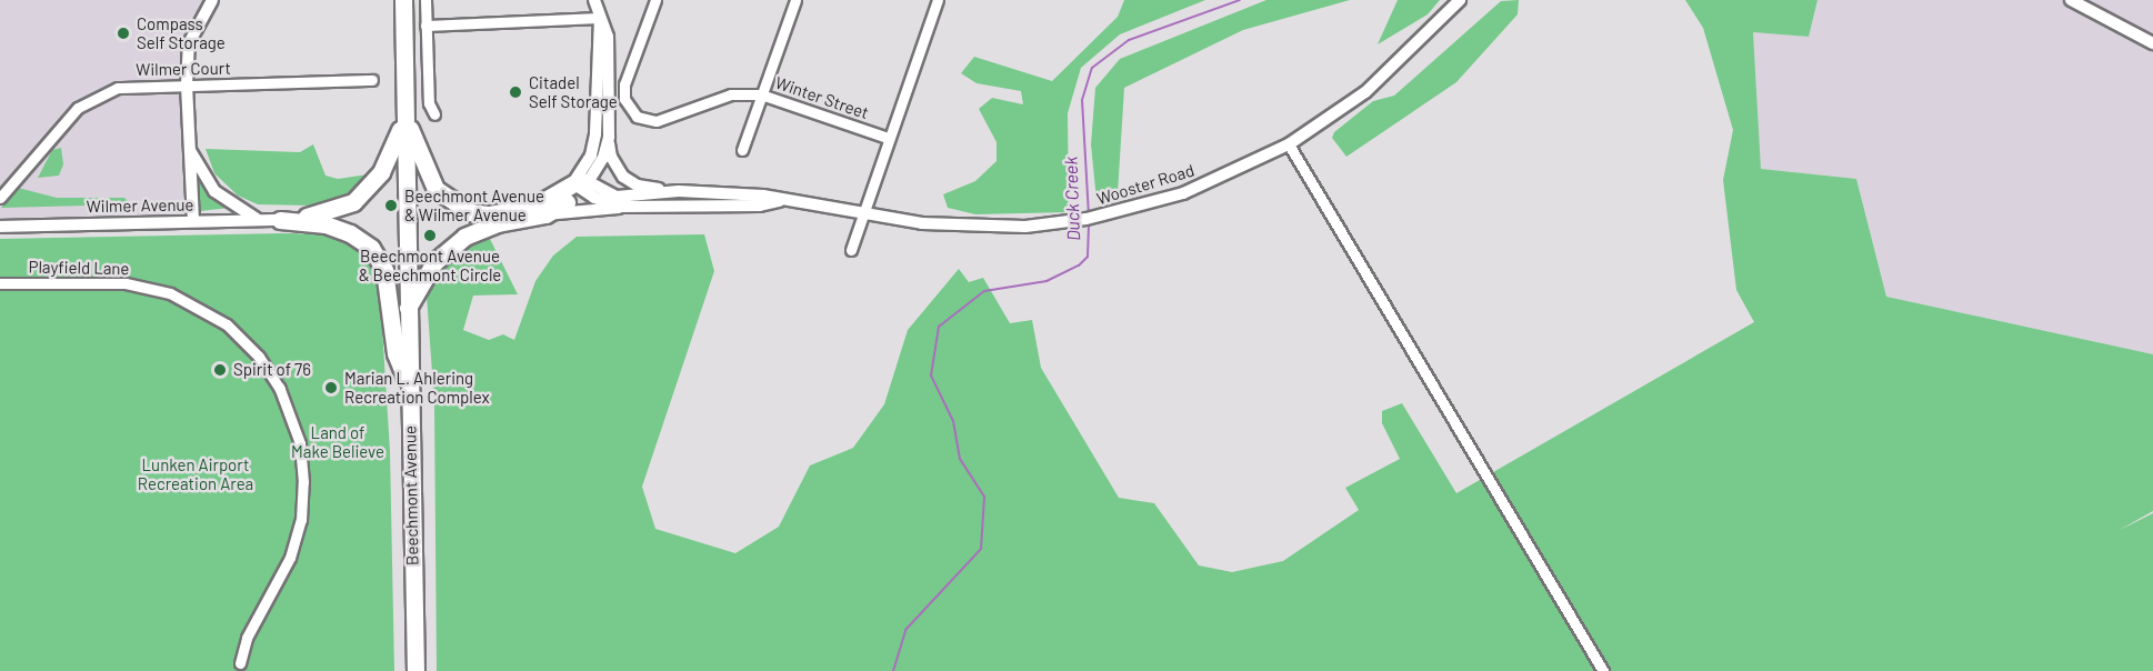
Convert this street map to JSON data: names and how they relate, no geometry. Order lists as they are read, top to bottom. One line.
{"streets":{"highway":["Beechmont Avenue"],"street":["Wilmer Court","Winter Street","Wooster Road","Wilmer Avenue","Playfield Lane"]},"water":["Duck Creek"],"parks":["Land of Make Believe","Lunken Airport Recreation Area"],"places":["Compass Self Storage","Citadel Self Storage","Beechmont Avenue & Wilmer Avenue","Beechmont Avenue & Beechmont Circle","Spirit of 76","Marian L. Ahlering Recreation Complex"]}
